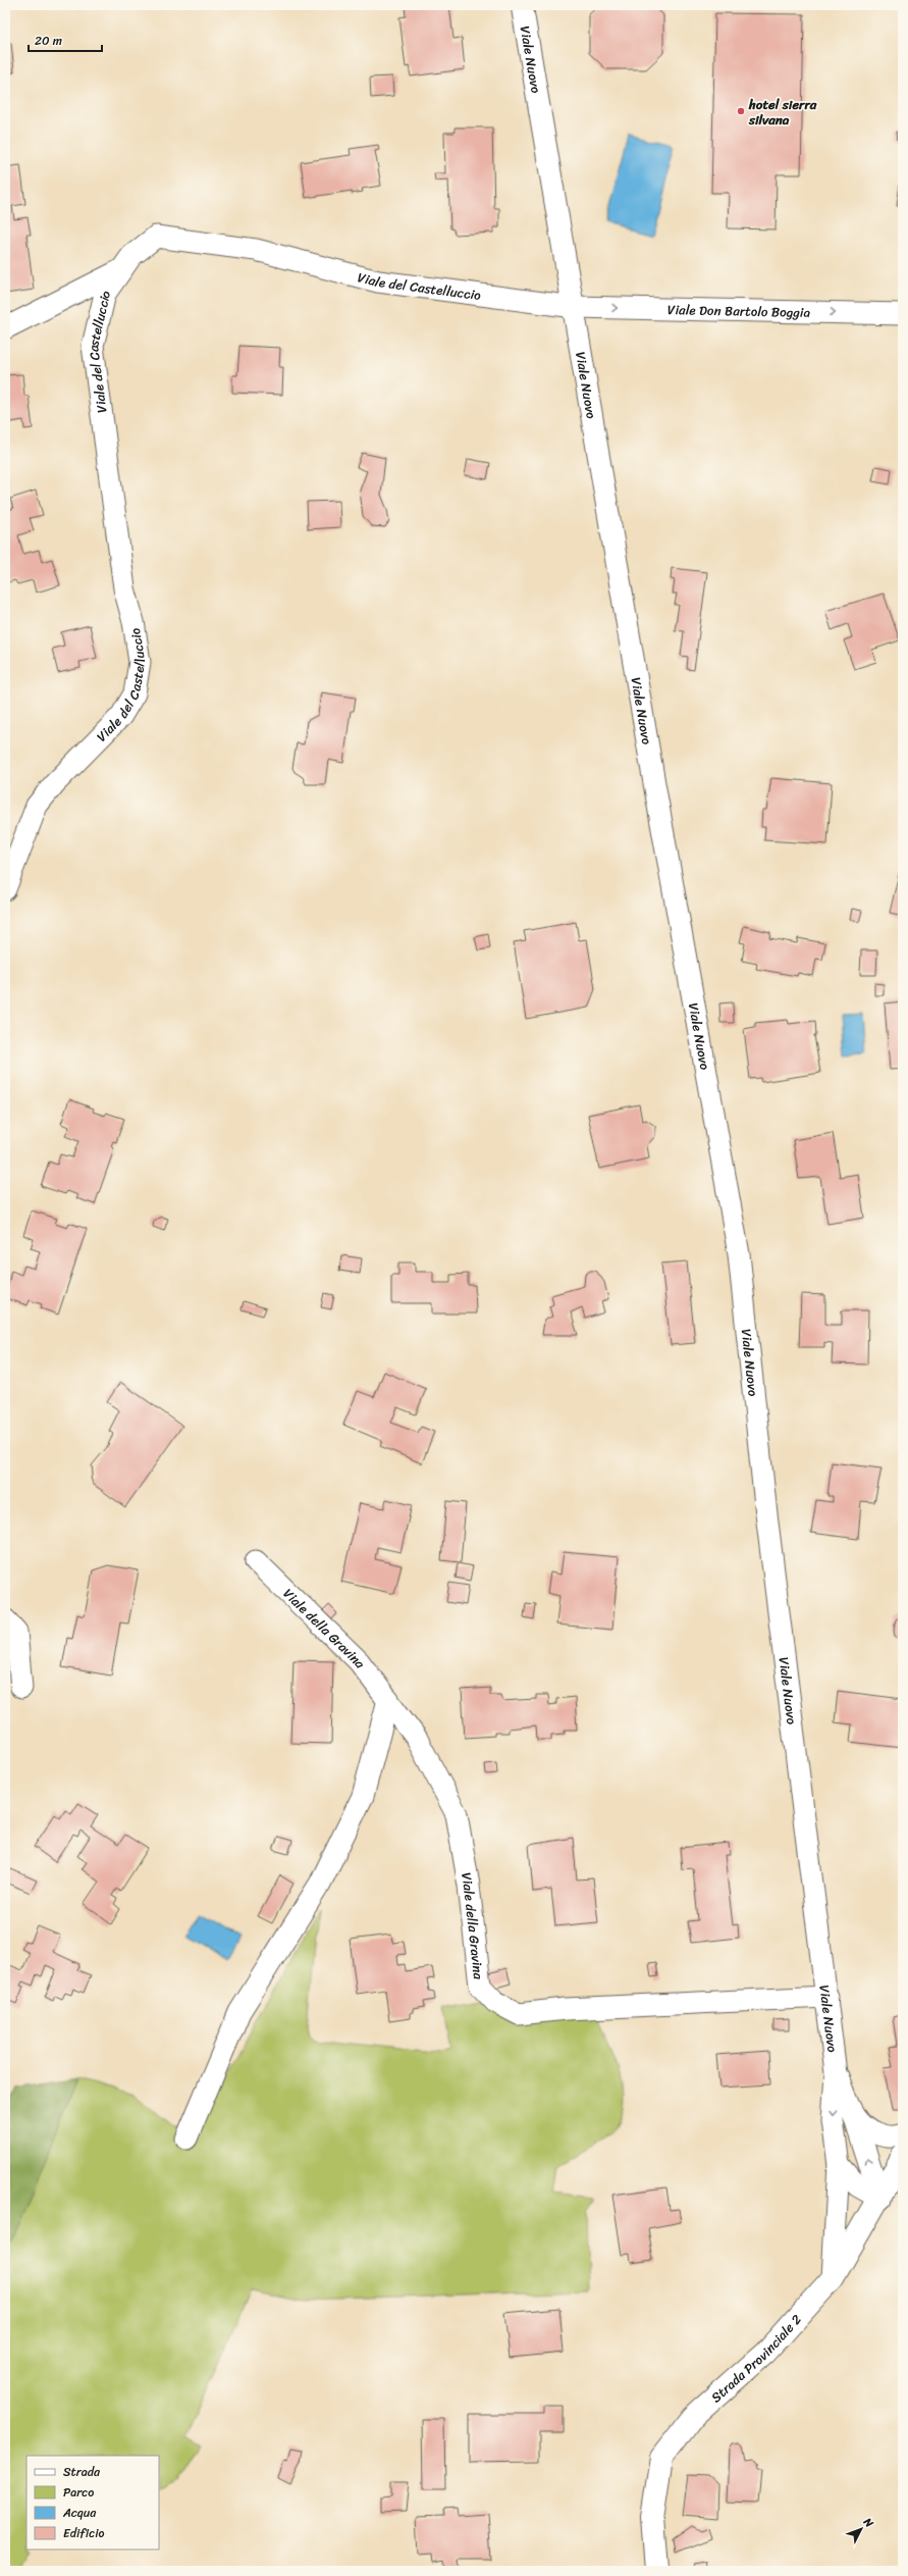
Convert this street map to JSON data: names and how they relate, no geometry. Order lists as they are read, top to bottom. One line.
{"streets":{"street":["Viale Nuovo","Viale del Castelluccio","Viale Don Bartolo Boggia","Viale della Gravina","Strada Provinciale 2"]},"crossings":[["Viale Nuovo","Viale del Castelluccio"],["Viale Nuovo","Viale Don Bartolo Boggia"],["Viale Nuovo","Viale della Gravina"],["Viale Nuovo","Strada Provinciale 2"],["Viale del Castelluccio","Viale Don Bartolo Boggia"]],"one_way":["Viale Don Bartolo Boggia"],"places":["hotel sierra silvana"],"legend":["Strada","Parco","Acqua","Edificio"],"scale_bar":"20 m","north":"top right"}
